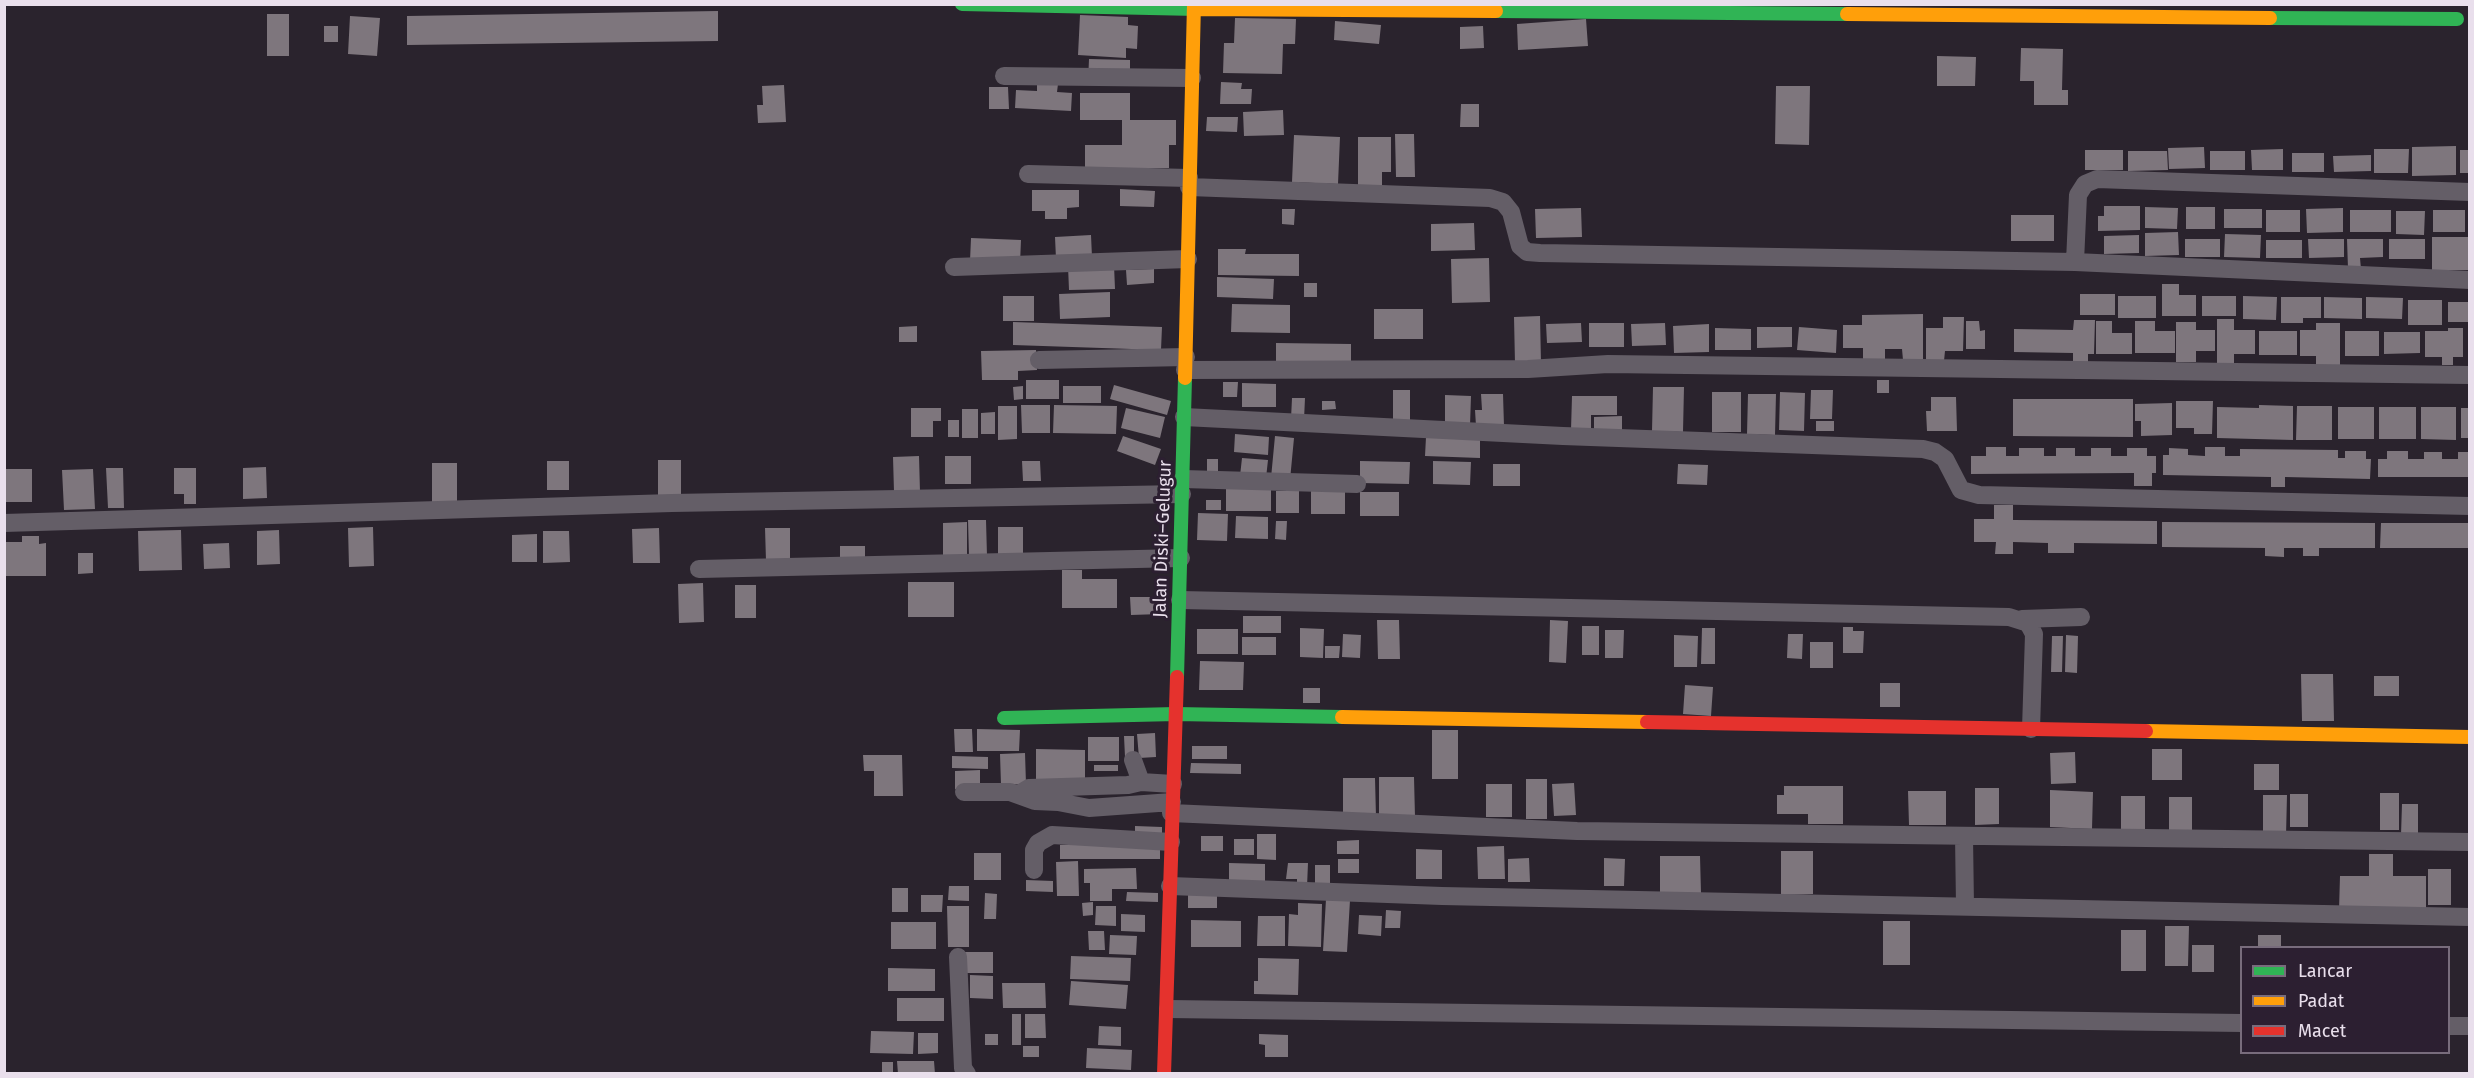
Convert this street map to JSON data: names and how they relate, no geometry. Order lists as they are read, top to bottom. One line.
{"streets":{"street":["Jalan Diski–Gelugur"]},"legend":["Lancar","Padat","Macet"]}
